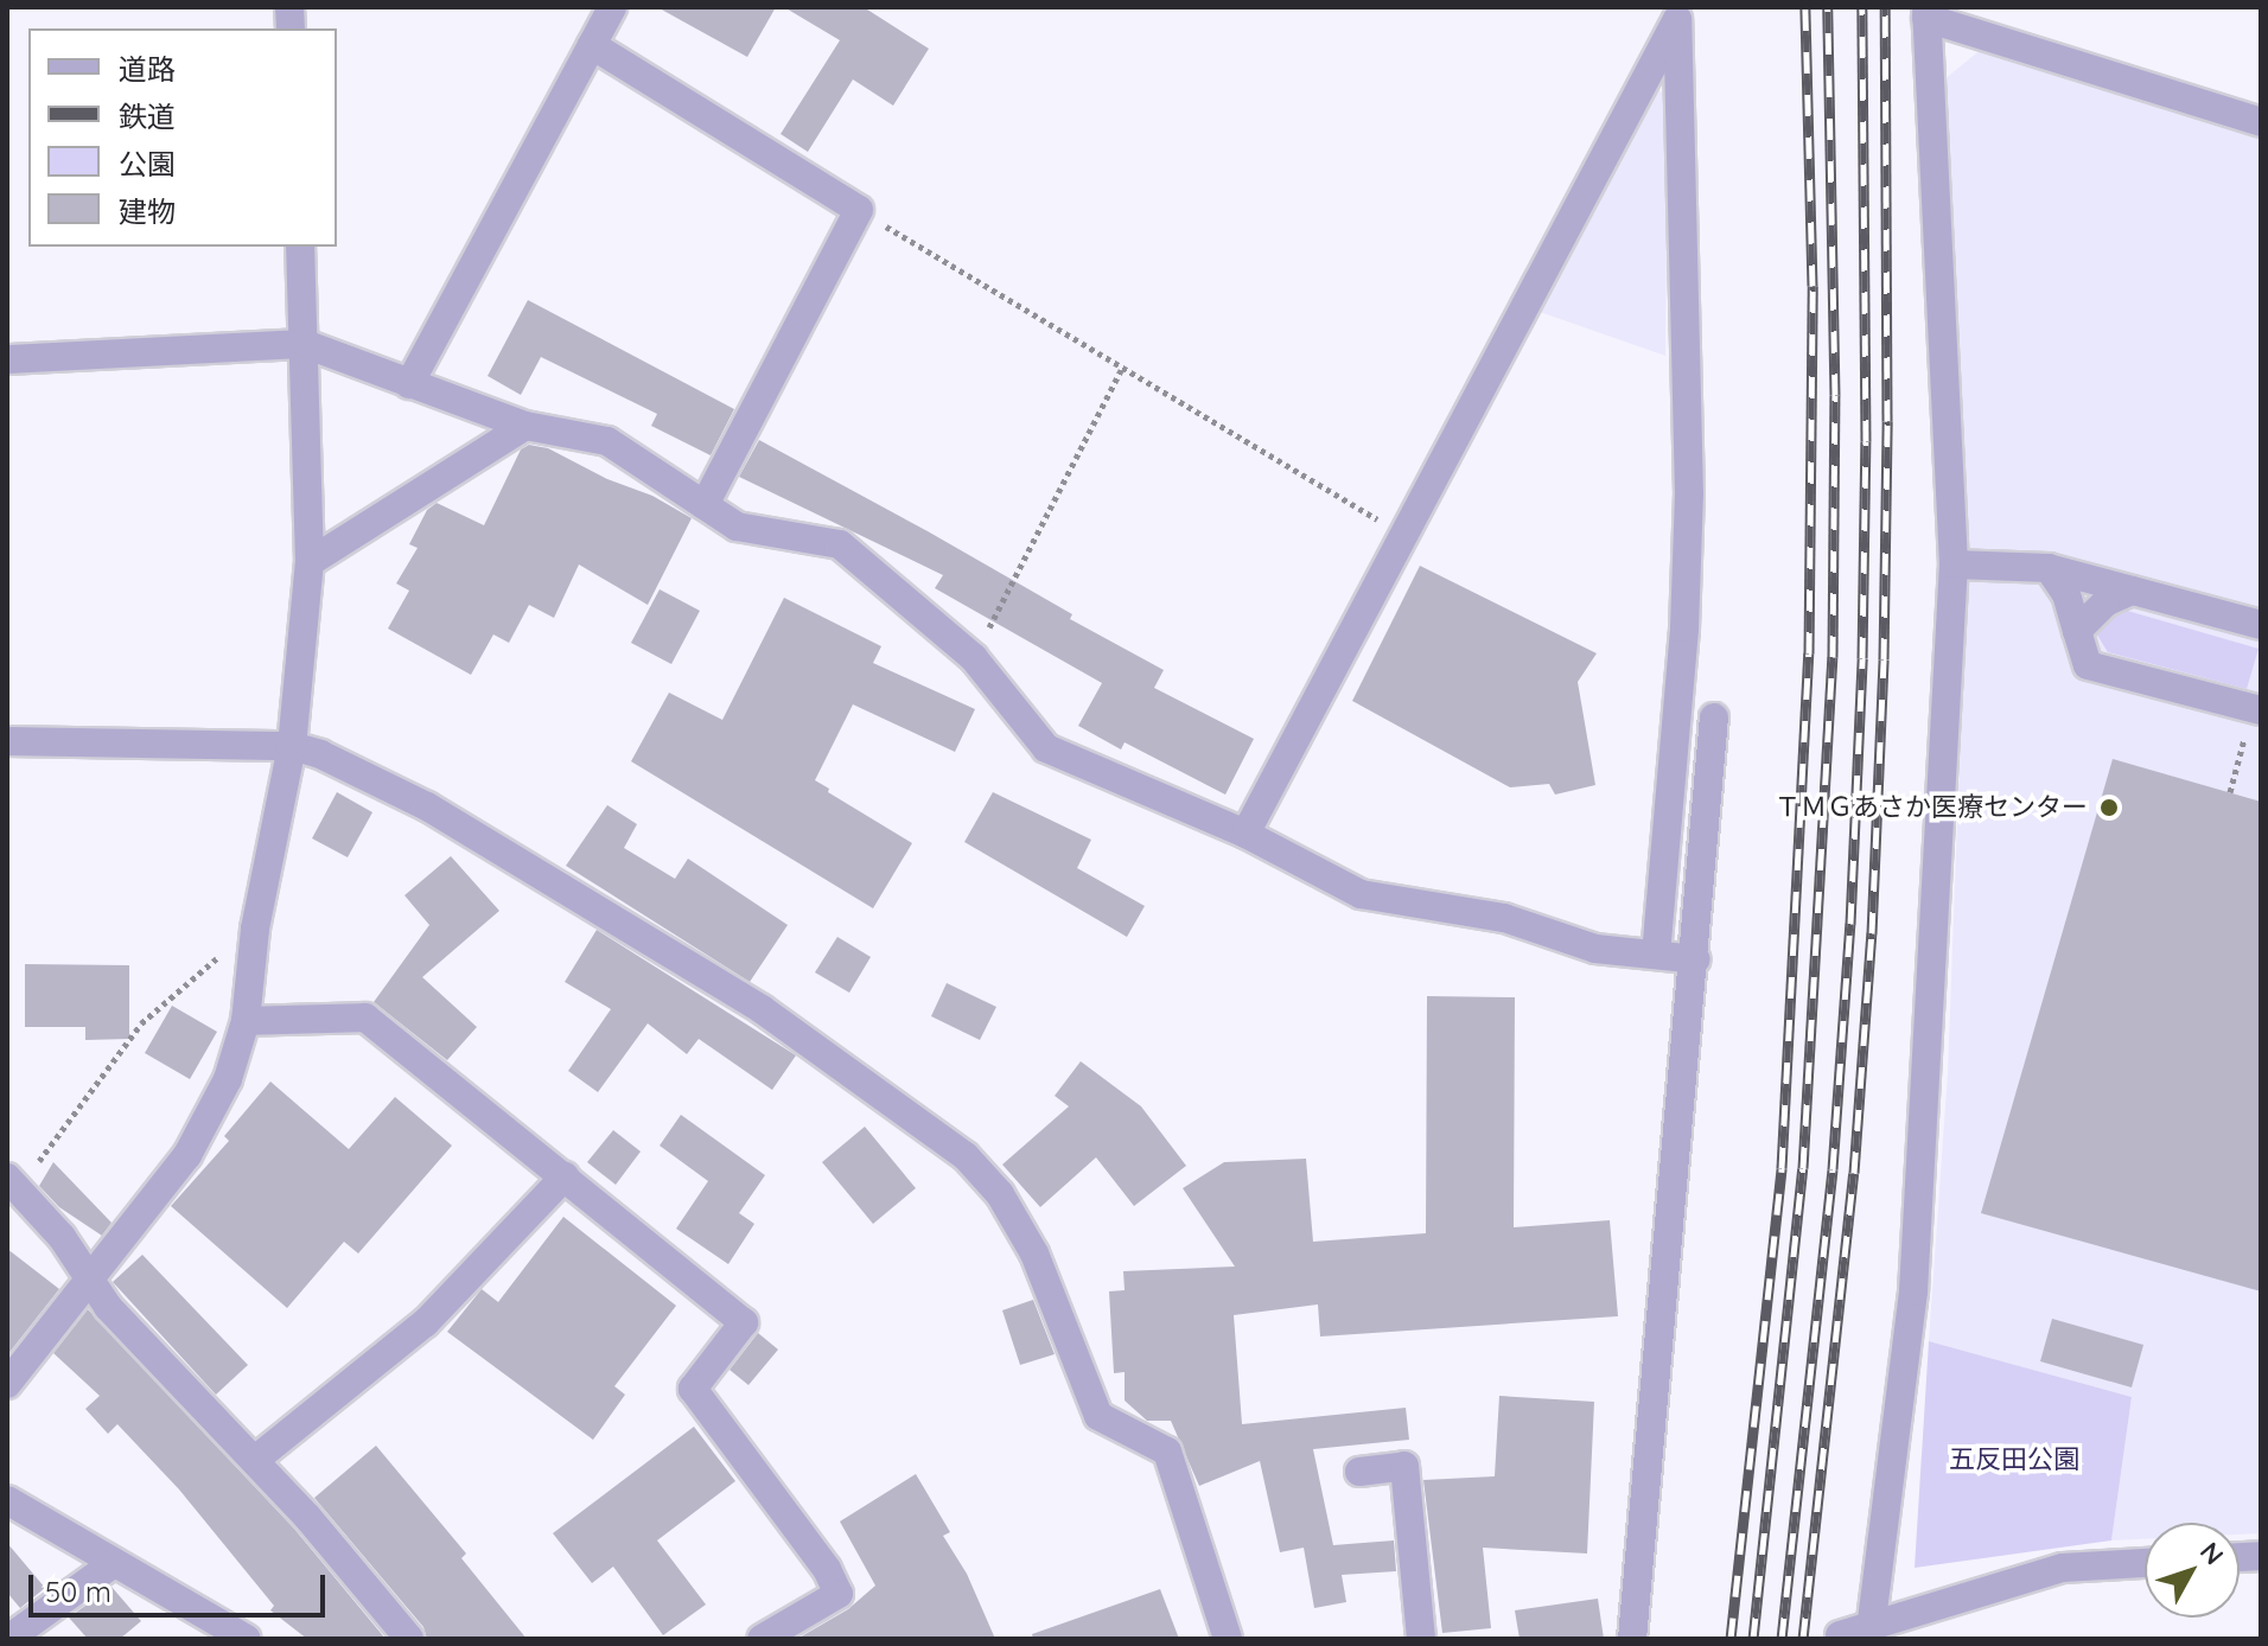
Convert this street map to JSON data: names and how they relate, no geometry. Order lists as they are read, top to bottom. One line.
{"parks":["五反田公園"],"places":["ＴＭＧあさか医療センター"],"legend":["道路","鉄道","公園","建物"],"scale_bar":"50 m","north":"top right"}
